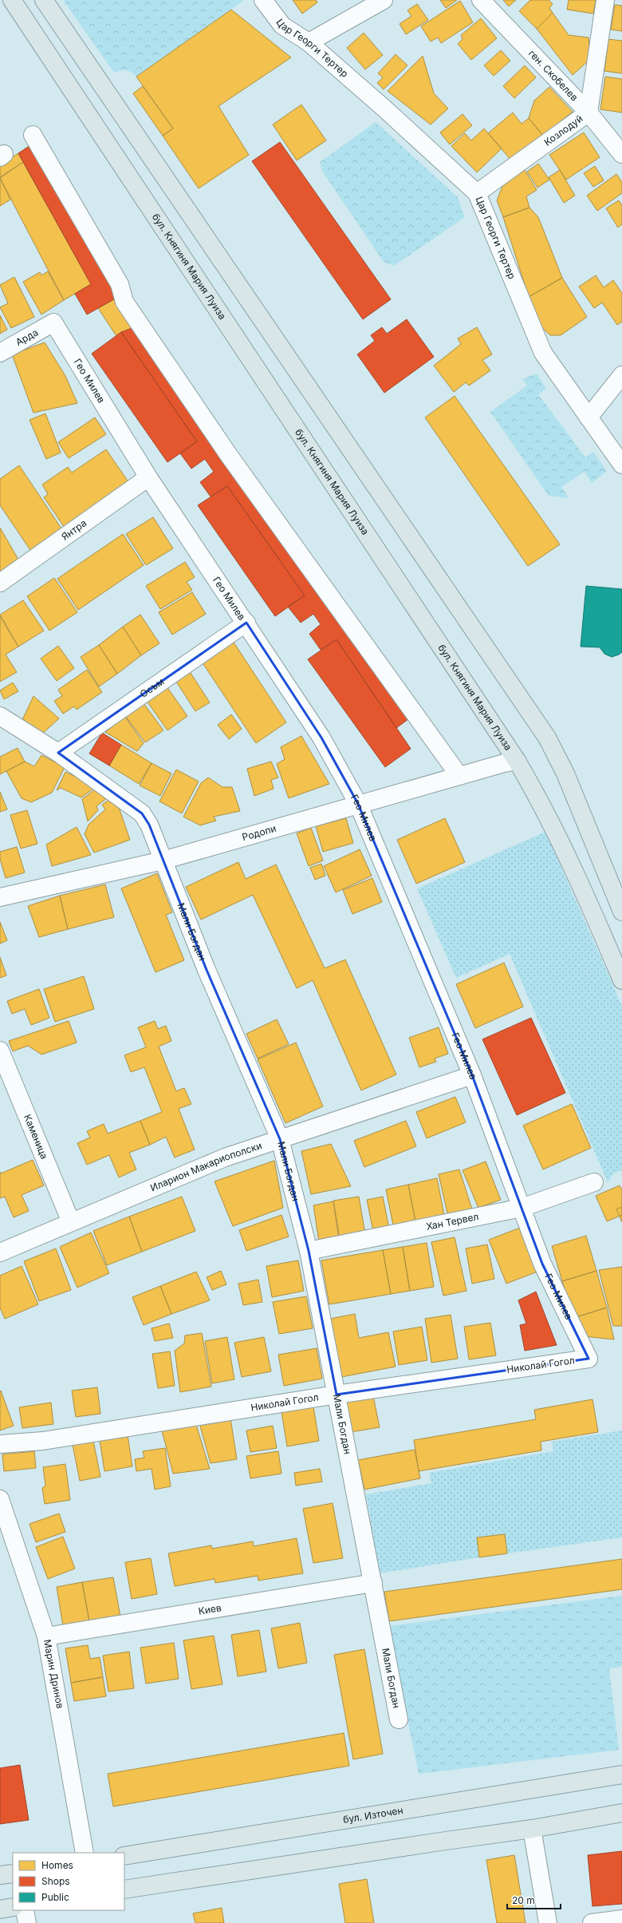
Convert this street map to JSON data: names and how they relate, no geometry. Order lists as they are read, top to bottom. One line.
{"streets":{"main road":["бул. Княгиня Мария Луиза","бул. Източен"],"street":["Цар Георги Тертер","ген. Скобелев","Козлодуй","Арда","Гео Милев","Янтра","Осъм","Родопи","Мали Богдан","Каменица","Иларион Макариополски","Хан Тервел","Николай Гогол","Киев","Марин Дринов"]},"crossings":[["Цар Георги Тертер","Козлодуй"],["ген. Скобелев","Козлодуй"],["бул. Княгиня Мария Луиза","Родопи"],["Арда","Гео Милев"],["Гео Милев","Янтра"],["Гео Милев","Осъм"],["Гео Милев","Родопи"],["Гео Милев","Иларион Макариополски"],["Гео Милев","Хан Тервел"],["Гео Милев","Николай Гогол"],["Осъм","Мали Богдан"],["Родопи","Мали Богдан"],["Мали Богдан","Иларион Макариополски"],["Мали Богдан","Хан Тервел"],["Мали Богдан","Николай Гогол"],["Мали Богдан","Киев"],["Каменица","Иларион Макариополски"],["Киев","Марин Дринов"]],"legend":["Homes","Shops","Public"],"scale_bar":"20 m"}
